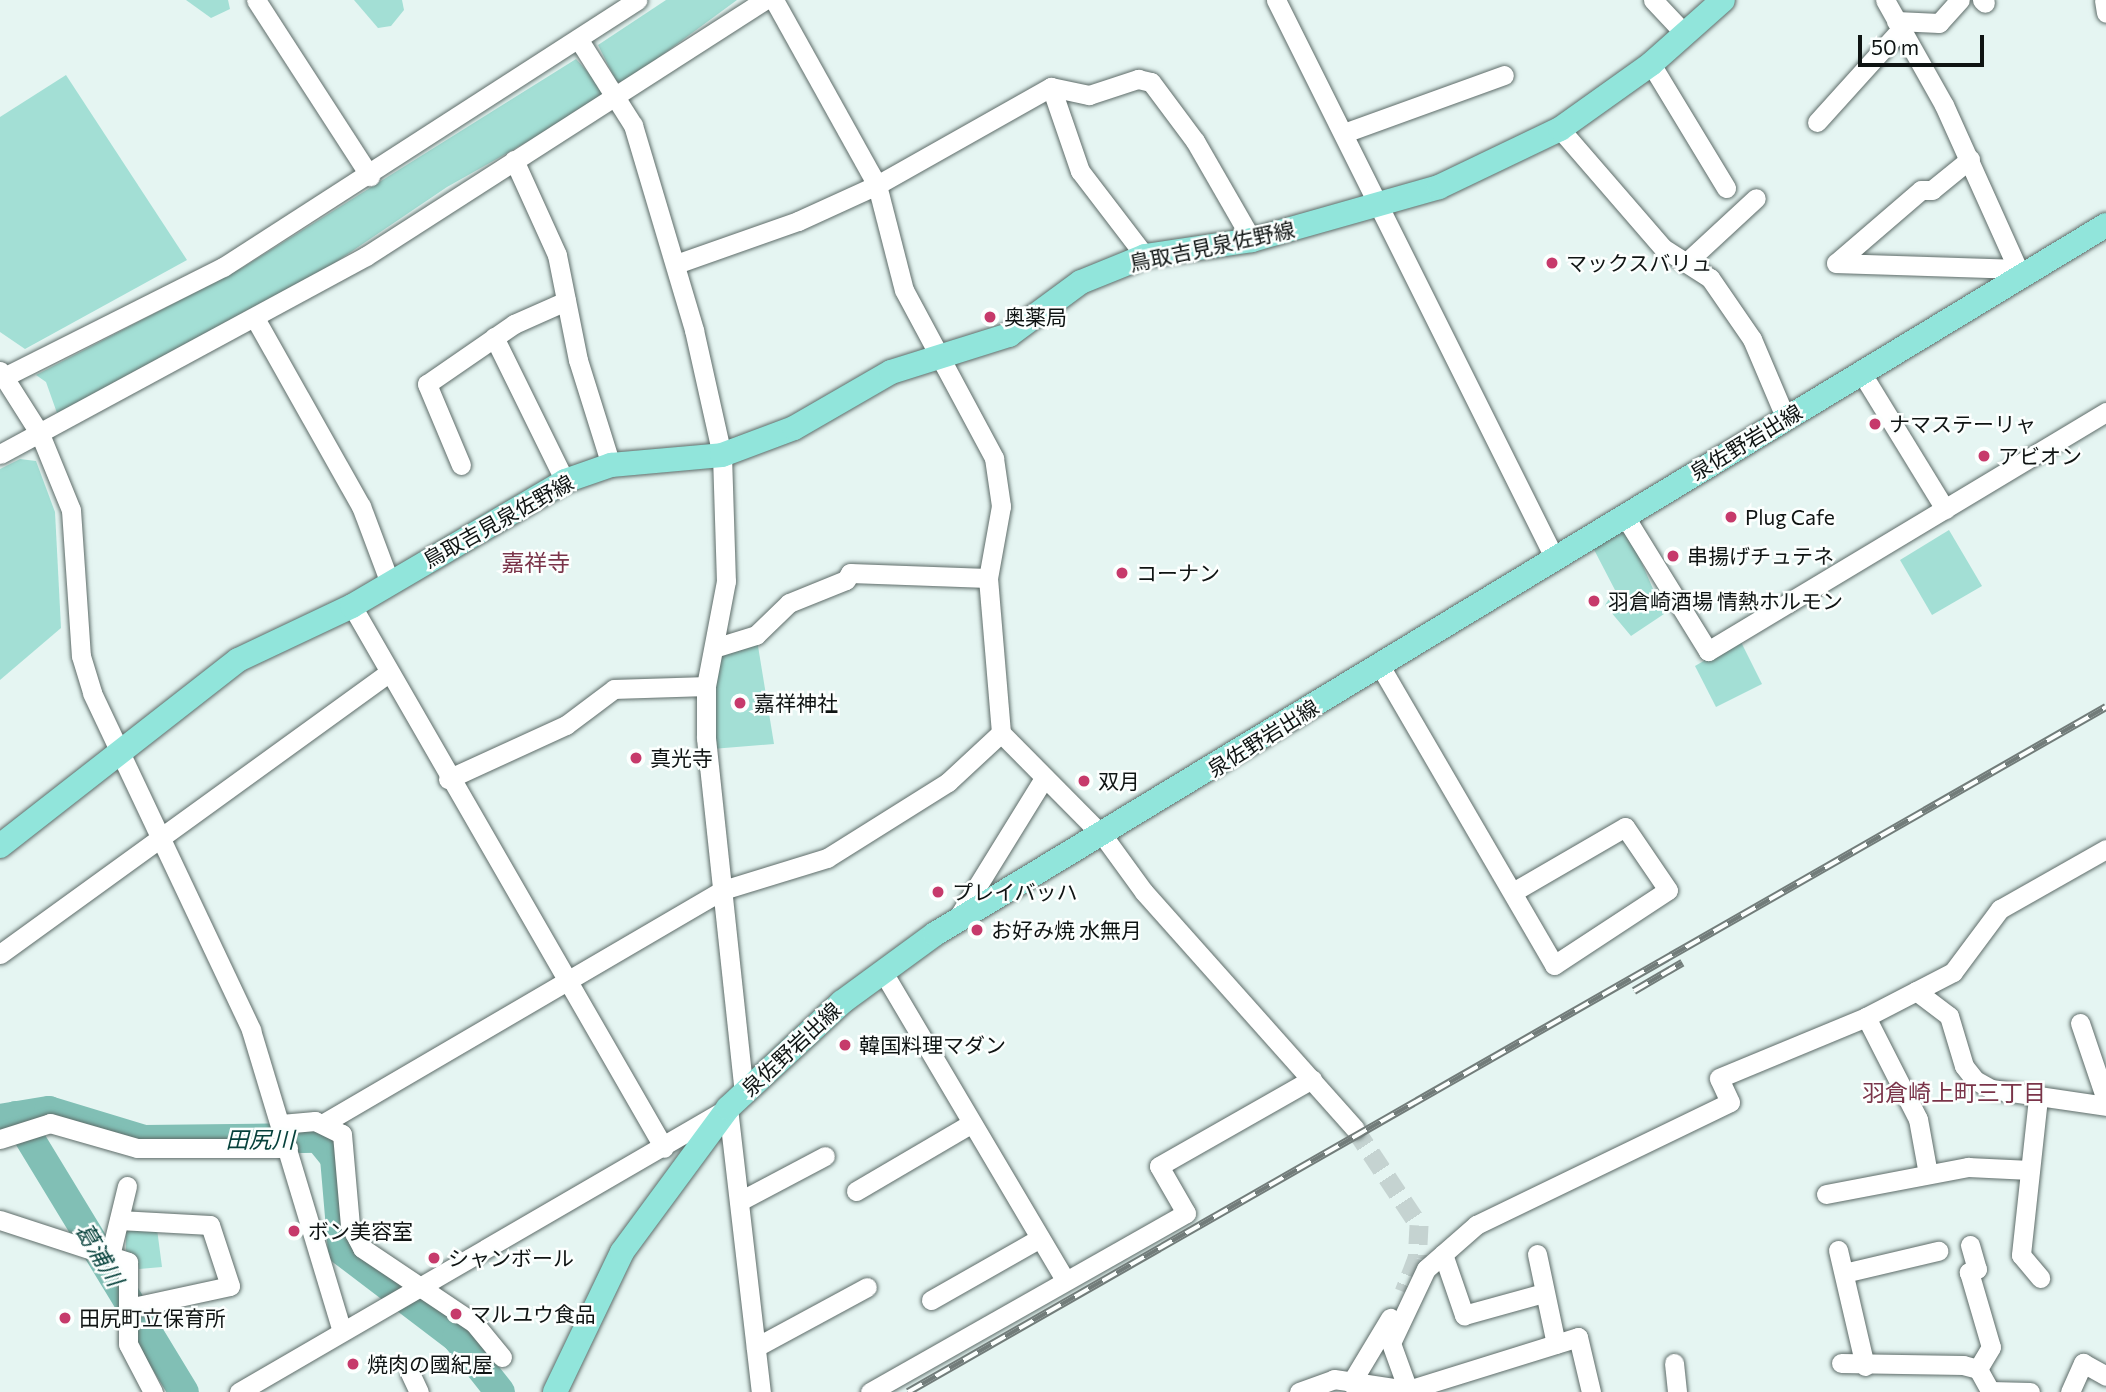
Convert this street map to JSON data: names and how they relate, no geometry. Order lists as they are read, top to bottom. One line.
{"streets":{"main road":["鳥取吉見泉佐野線","泉佐野岩出線"]},"districts":["嘉祥寺","羽倉崎上町三丁目"],"water":["田尻川","葛浦川"],"places":["マックスバリュ","奥薬局","ナマステーリャ","アビオン","Plug Cafe","串揚げチュテネ","コーナン","羽倉崎酒場 情熱ホルモン","嘉祥神社","真光寺","双月","プレイバッハ","お好み焼 水無月","韓国料理マダン","ボン美容室","シャンボール","マルユウ食品","田尻町立保育所","焼肉の國紀屋"],"scale_bar":"50 m"}
